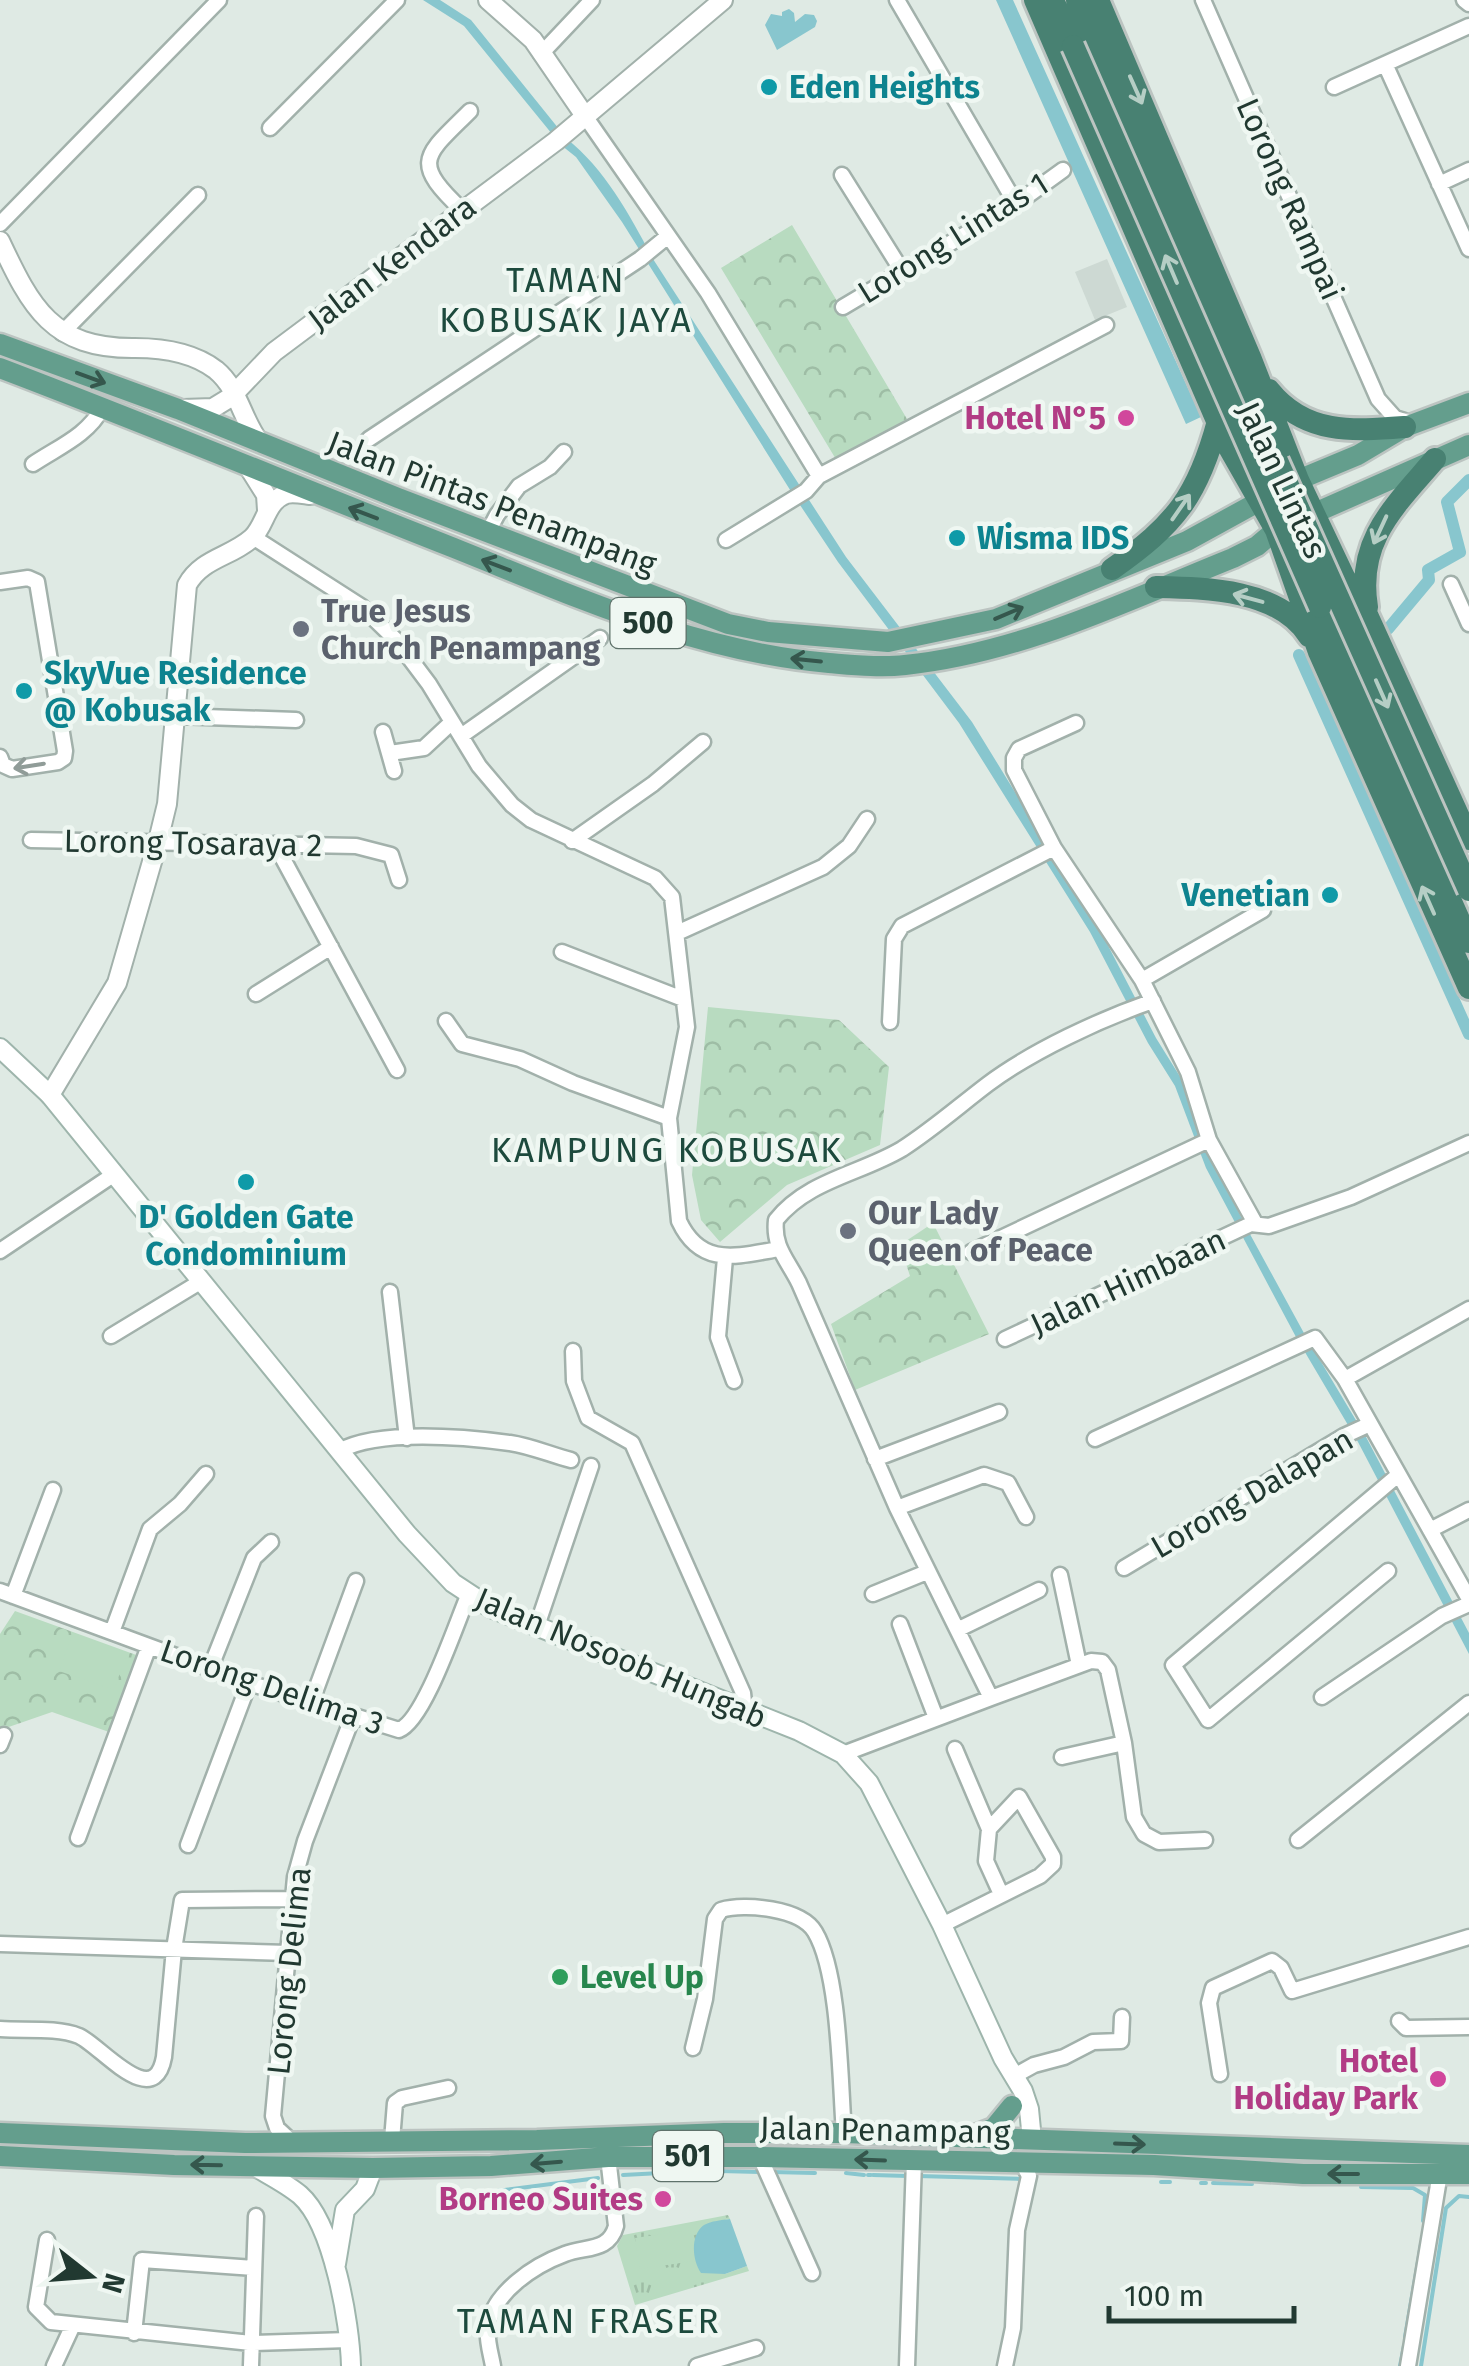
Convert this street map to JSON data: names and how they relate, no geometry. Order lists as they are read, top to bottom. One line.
{"streets":{"highway":["Jalan Lintas"],"main road":["Jalan Kendara","Jalan Pintas Penampang","500","Jalan Nosoob Hungab","Jalan Penampang","501"],"street":["Lorong Rampai","Lorong Lintas 1","Lorong Tosaraya 2","Jalan Himbaan","Lorong Dalapan","Lorong Delima 3","Lorong Delima"]},"crossings":[["Jalan Lintas","Jalan Pintas Penampang"],["Jalan Nosoob Hungab","Lorong Delima 3"],["Jalan Nosoob Hungab","Jalan Penampang"],["Lorong Delima 3","Lorong Delima"],["Lorong Delima","Jalan Penampang"]],"districts":["TAMAN KOBUSAK JAYA","KAMPUNG KOBUSAK","TAMAN FRASER"],"places":["Eden Heights","Hotel N°5","Wisma IDS","True Jesus Church Penampang","SkyVue Residence @ Kobusak","Venetian","D' Golden Gate Condominium","Our Lady Queen of Peace","Level Up","Hotel Holiday Park","Borneo Suites"],"scale_bar":"100 m","north":"right"}
